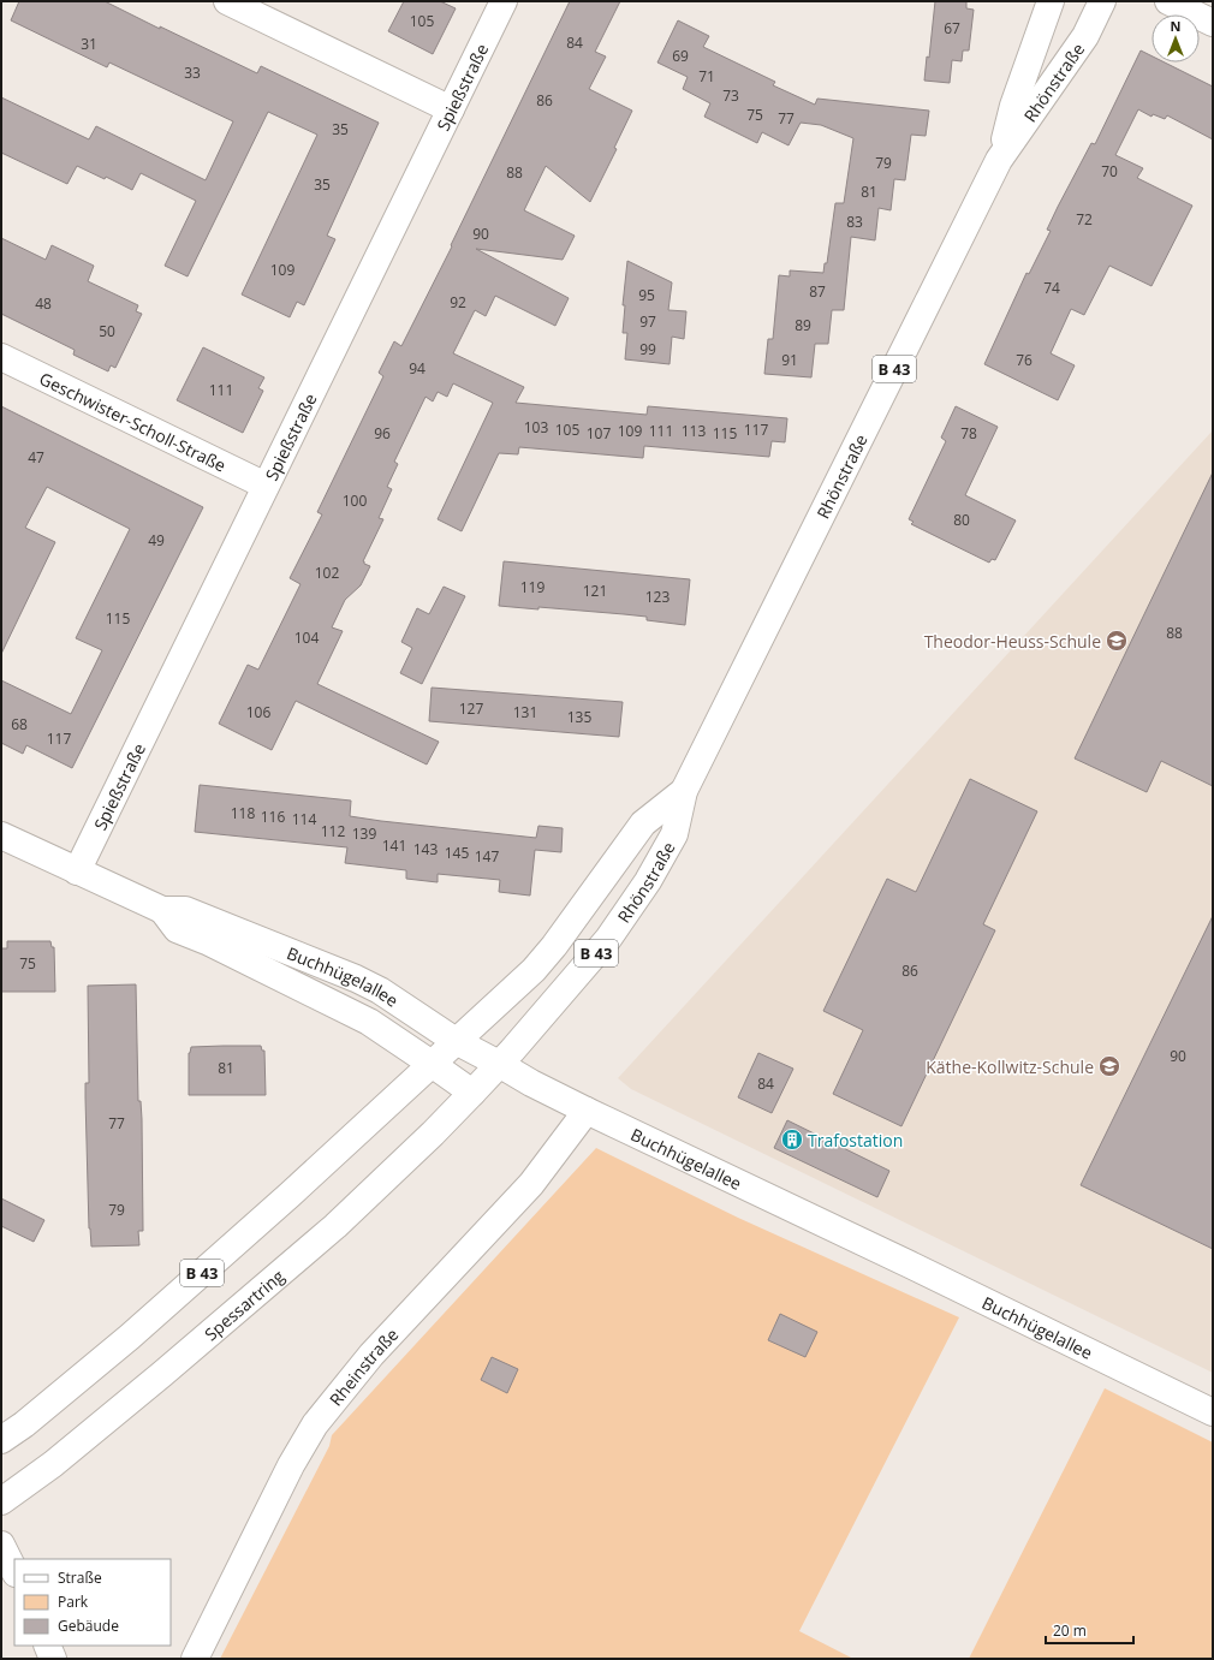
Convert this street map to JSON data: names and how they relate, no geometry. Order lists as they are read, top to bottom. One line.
{"streets":{"street":["Rhönstraße","Spießstraße","B 43","Geschwister-Scholl-Straße","Buchhügelallee","Spessartring","Rheinstraße"]},"crossings":[["Rhönstraße","B 43"],["Rhönstraße","Buchhügelallee"],["Rhönstraße","Spessartring"],["Spießstraße","Geschwister-Scholl-Straße"],["Spießstraße","Buchhügelallee"],["B 43","Buchhügelallee"],["Buchhügelallee","Spessartring"],["Buchhügelallee","Rheinstraße"]],"places":{"school or university":["Theodor-Heuss-Schule","Käthe-Kollwitz-Schule"],"building":["Trafostation"]},"house_numbers":["105","67","84","31","69","33","71","73","86","75","77","35","79","70","88","35","81","72","83","90","109","74","87","95","92","48","97","89","50","99","91","76","94","111","103","105","117","109","111","113","96","107","115","78","47","100","80","49","102","119","121","123","115","88","104","127","106","131","135","68","117","118","116","114","112","139","141","143","145","147","75","86","90","81","84","77","79"],"legend":["Straße","Park","Gebäude"],"scale_bar":"20 m","north":"top"}
